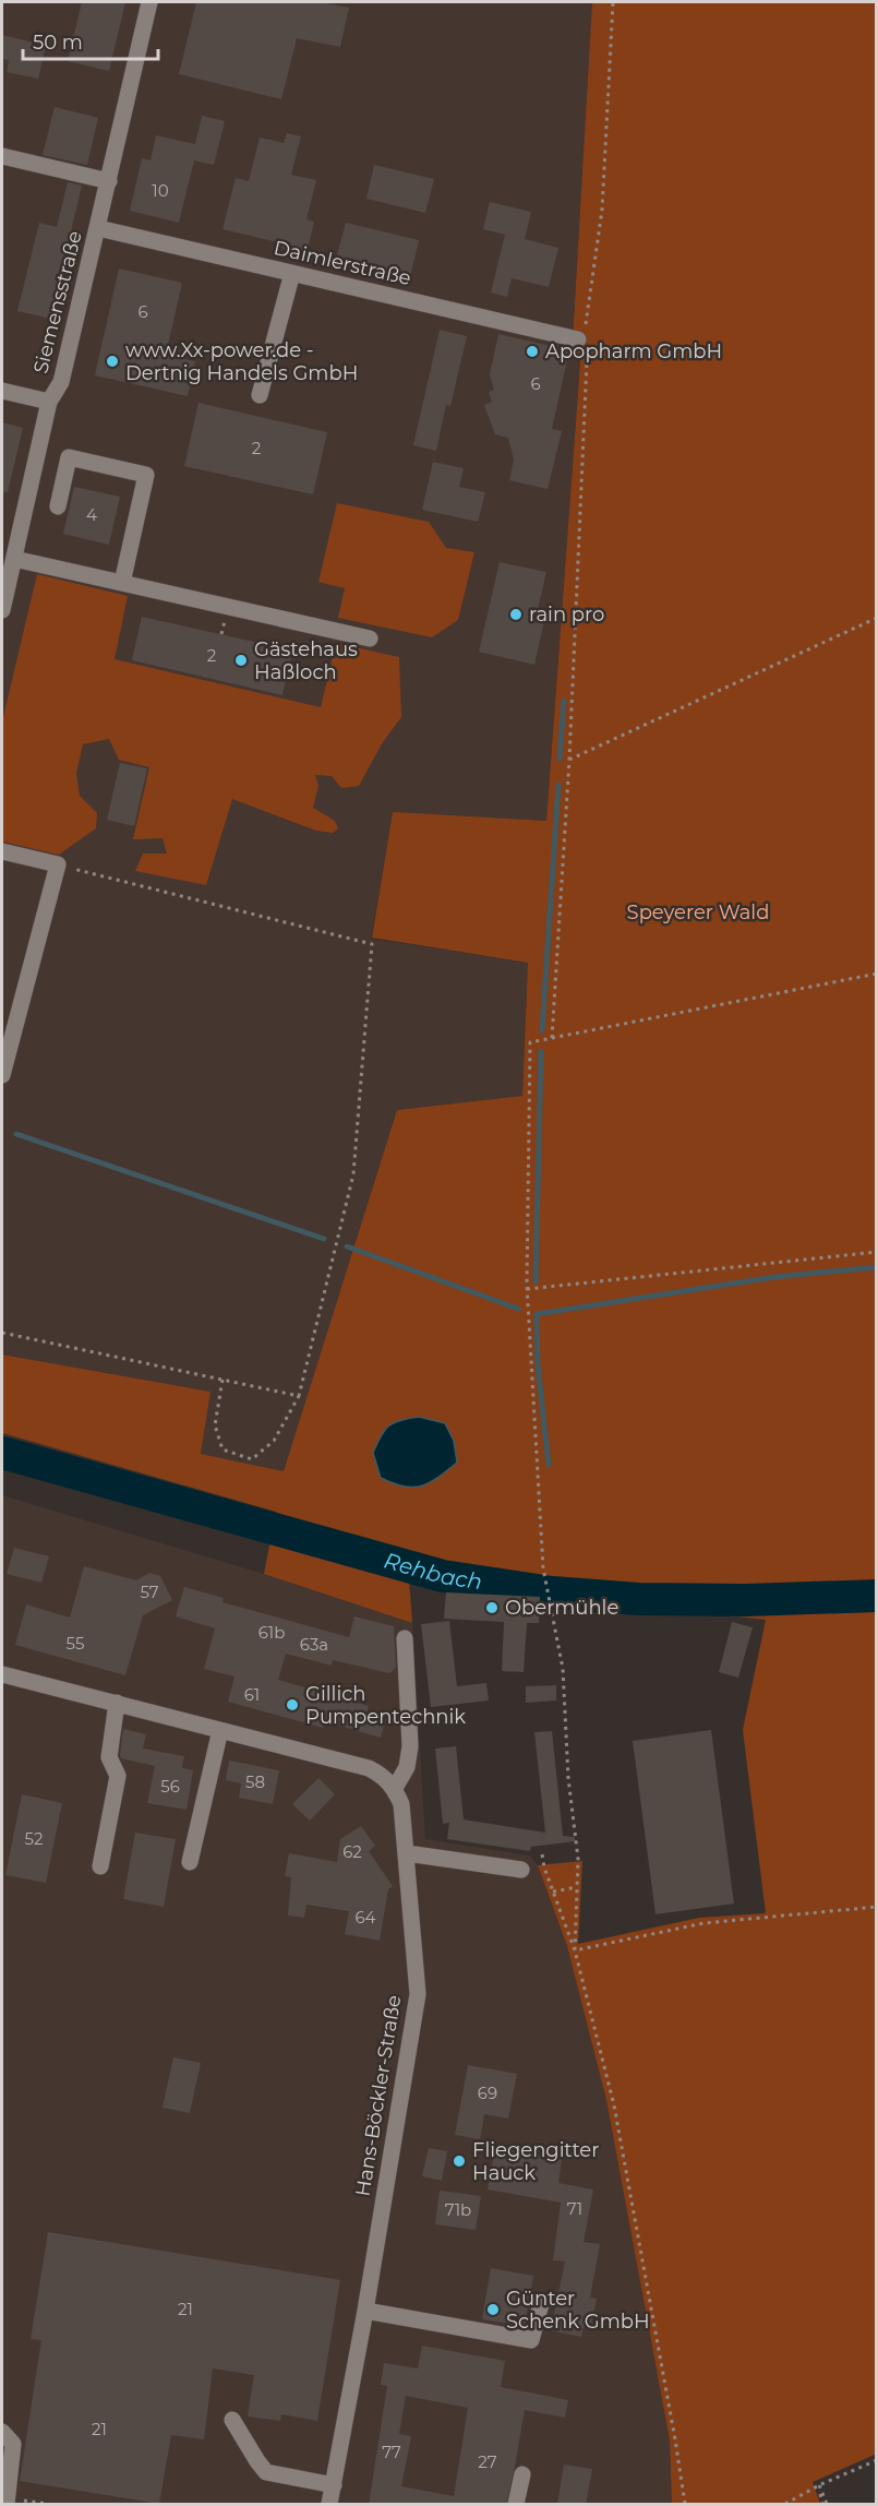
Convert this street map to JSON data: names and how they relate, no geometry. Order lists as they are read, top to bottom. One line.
{"streets":{"street":["Daimlerstraße","Siemensstraße","Hans-Böckler-Straße"]},"crossings":[["Daimlerstraße","Siemensstraße"]],"water":["Rehbach"],"parks":["Speyerer Wald"],"places":["Apopharm GmbH","www.Xx-power.de - Dertnig Handels GmbH","rain pro","Gästehaus Haßloch","Obermühle","Gillich Pumpentechnik","Fliegengitter Hauck","Günter Schenk GmbH"],"house_numbers":["10","6","6","2","4","2","57","61b","55","63a","61","58","56","52","62","64","69","71","71b","21","21","77","27"],"scale_bar":"50 m"}
